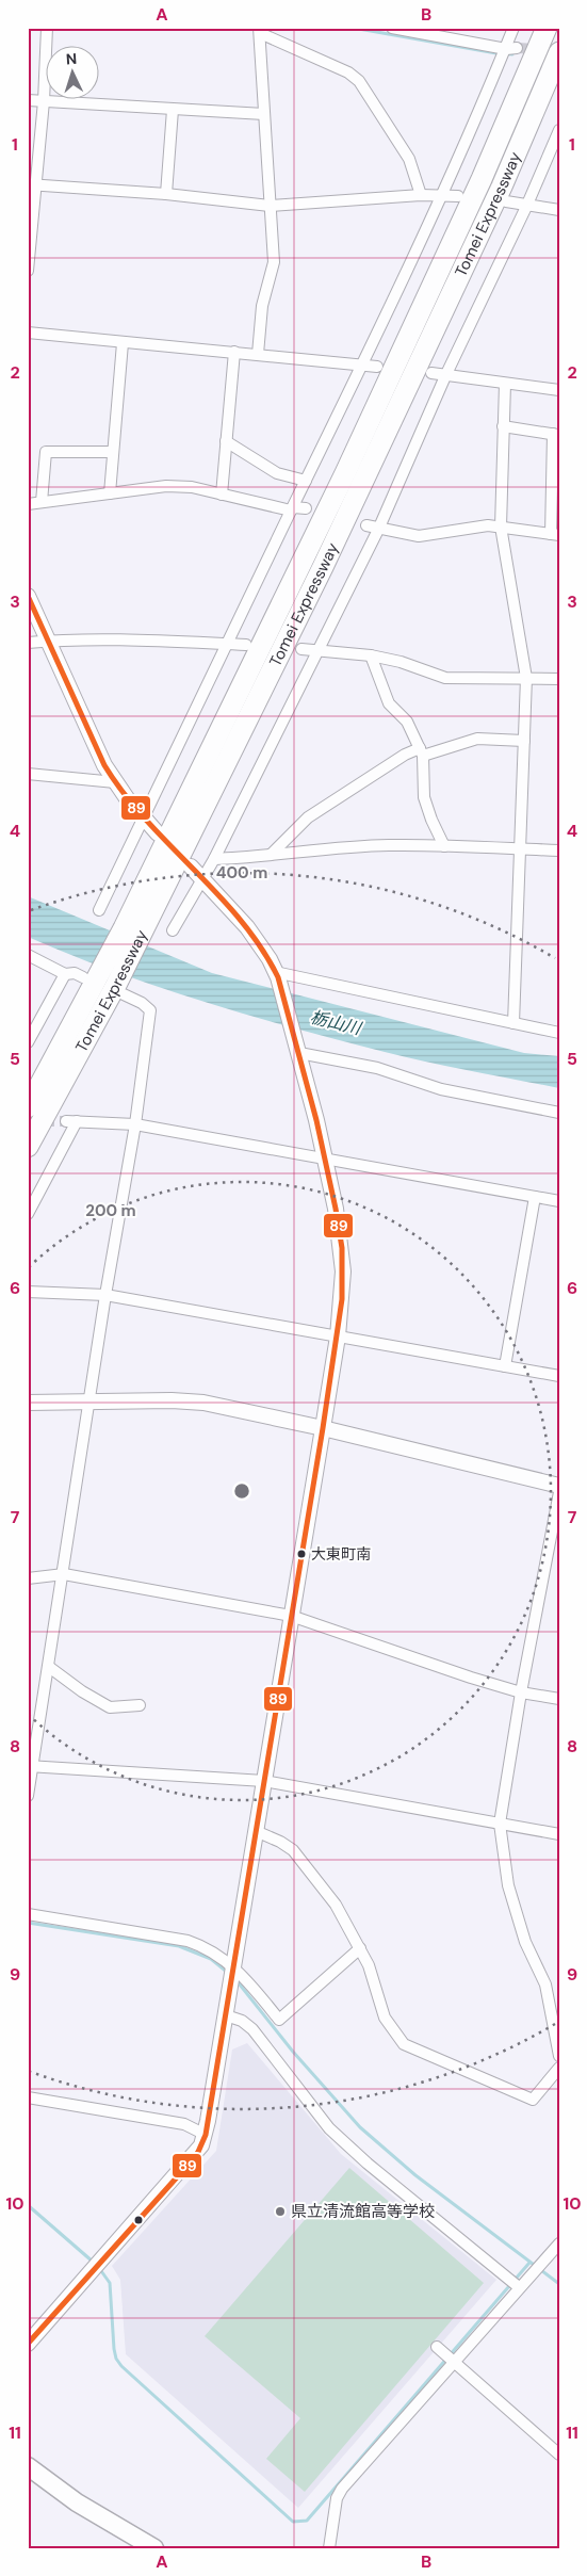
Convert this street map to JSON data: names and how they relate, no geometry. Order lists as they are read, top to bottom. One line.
{"streets":{"highway":["Tomei Expressway"]},"water":["栃山川"],"places":["大東町南","県立清流館高等学校"],"lines":["transit line 89"],"north":"top","grid":{"columns":["A","B"],"rows":["1","2","3","4","5","6","7","8","9","10","11"]},"rings":["400 m","200 m"]}
